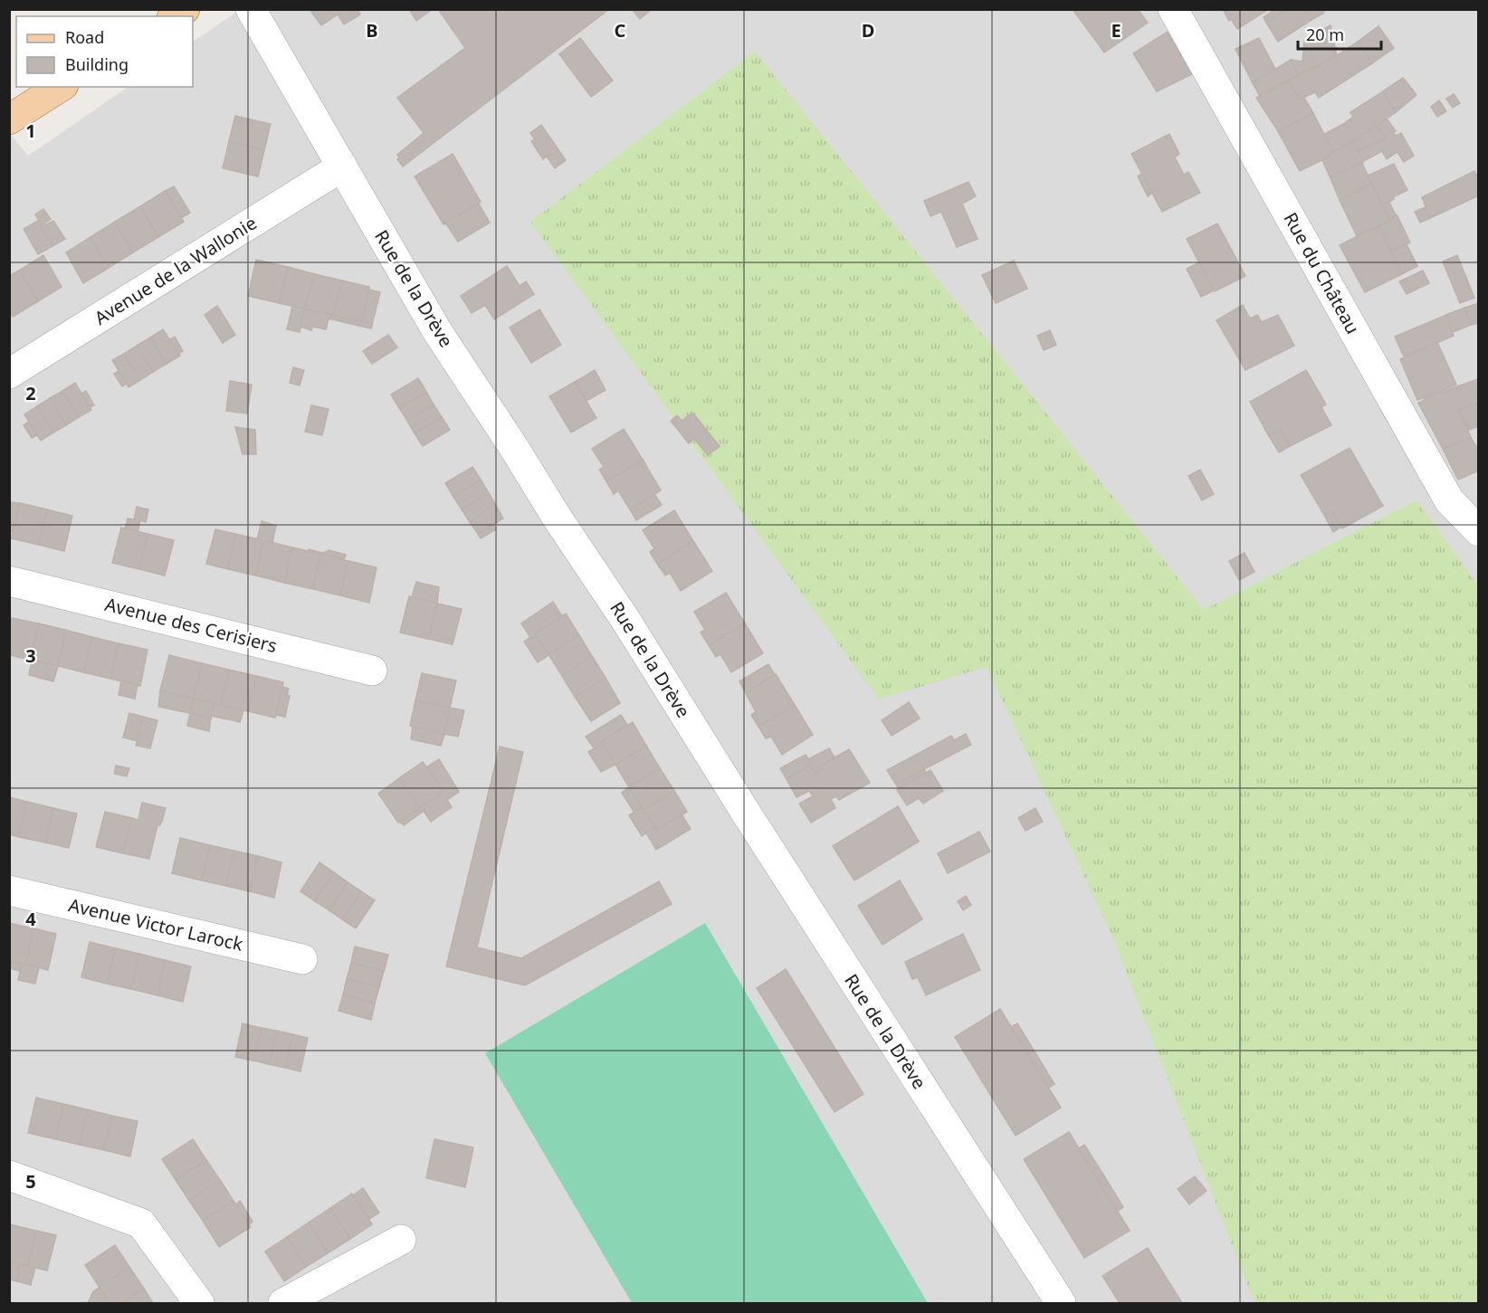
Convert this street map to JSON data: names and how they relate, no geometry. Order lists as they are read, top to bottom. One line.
{"streets":{"street":["Avenue de la Wallonie","Rue du Château","Rue de la Drève","Avenue des Cerisiers","Avenue Victor Larock"]},"crossings":[["Avenue de la Wallonie","Rue de la Drève"]],"legend":["Road","Building"],"scale_bar":"20 m","grid":{"columns":["B","C","D","E"],"rows":["1","2","3","4","5"]}}
